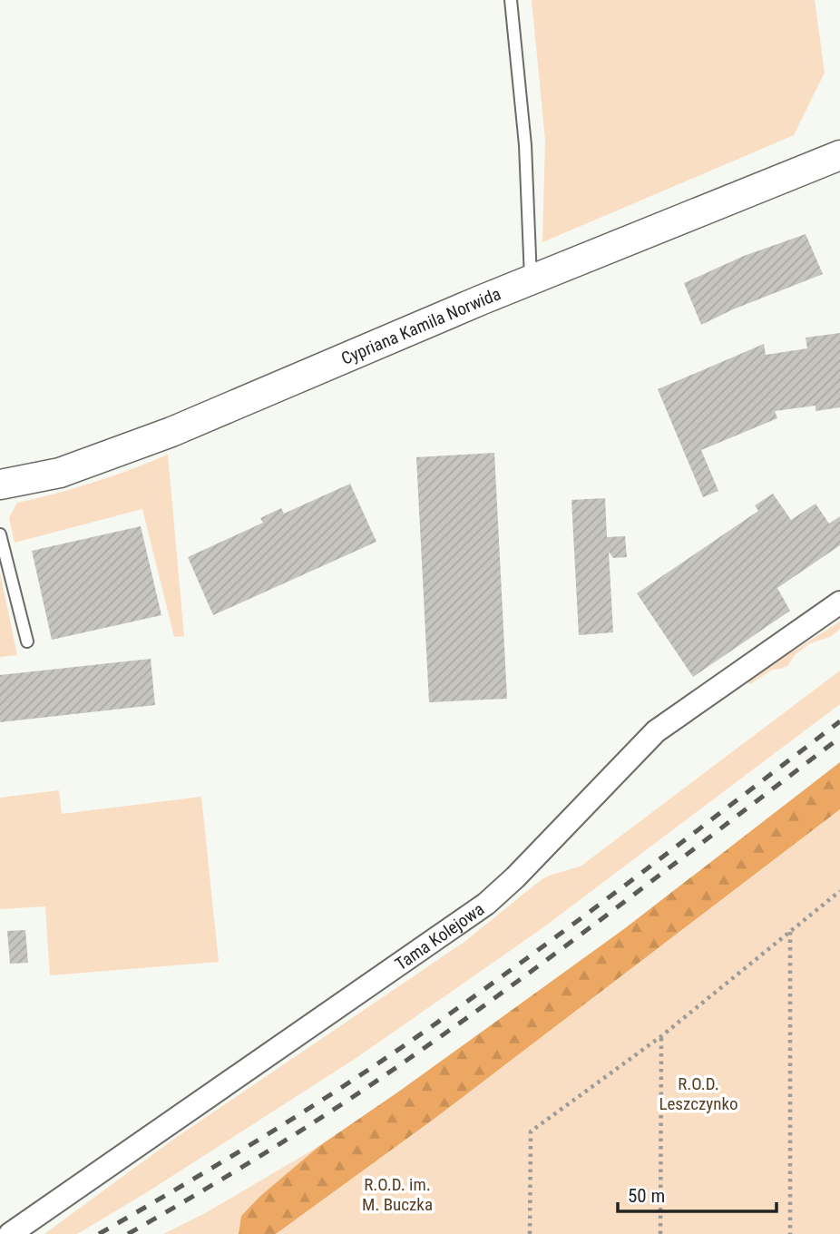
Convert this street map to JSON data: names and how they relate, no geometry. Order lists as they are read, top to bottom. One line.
{"streets":{"street":["Cypriana Kamila Norwida","Tama Kolejowa"]},"parks":["R.O.D. Leszczynko","R.O.D. im. M. Buczka"],"scale_bar":"50 m"}
